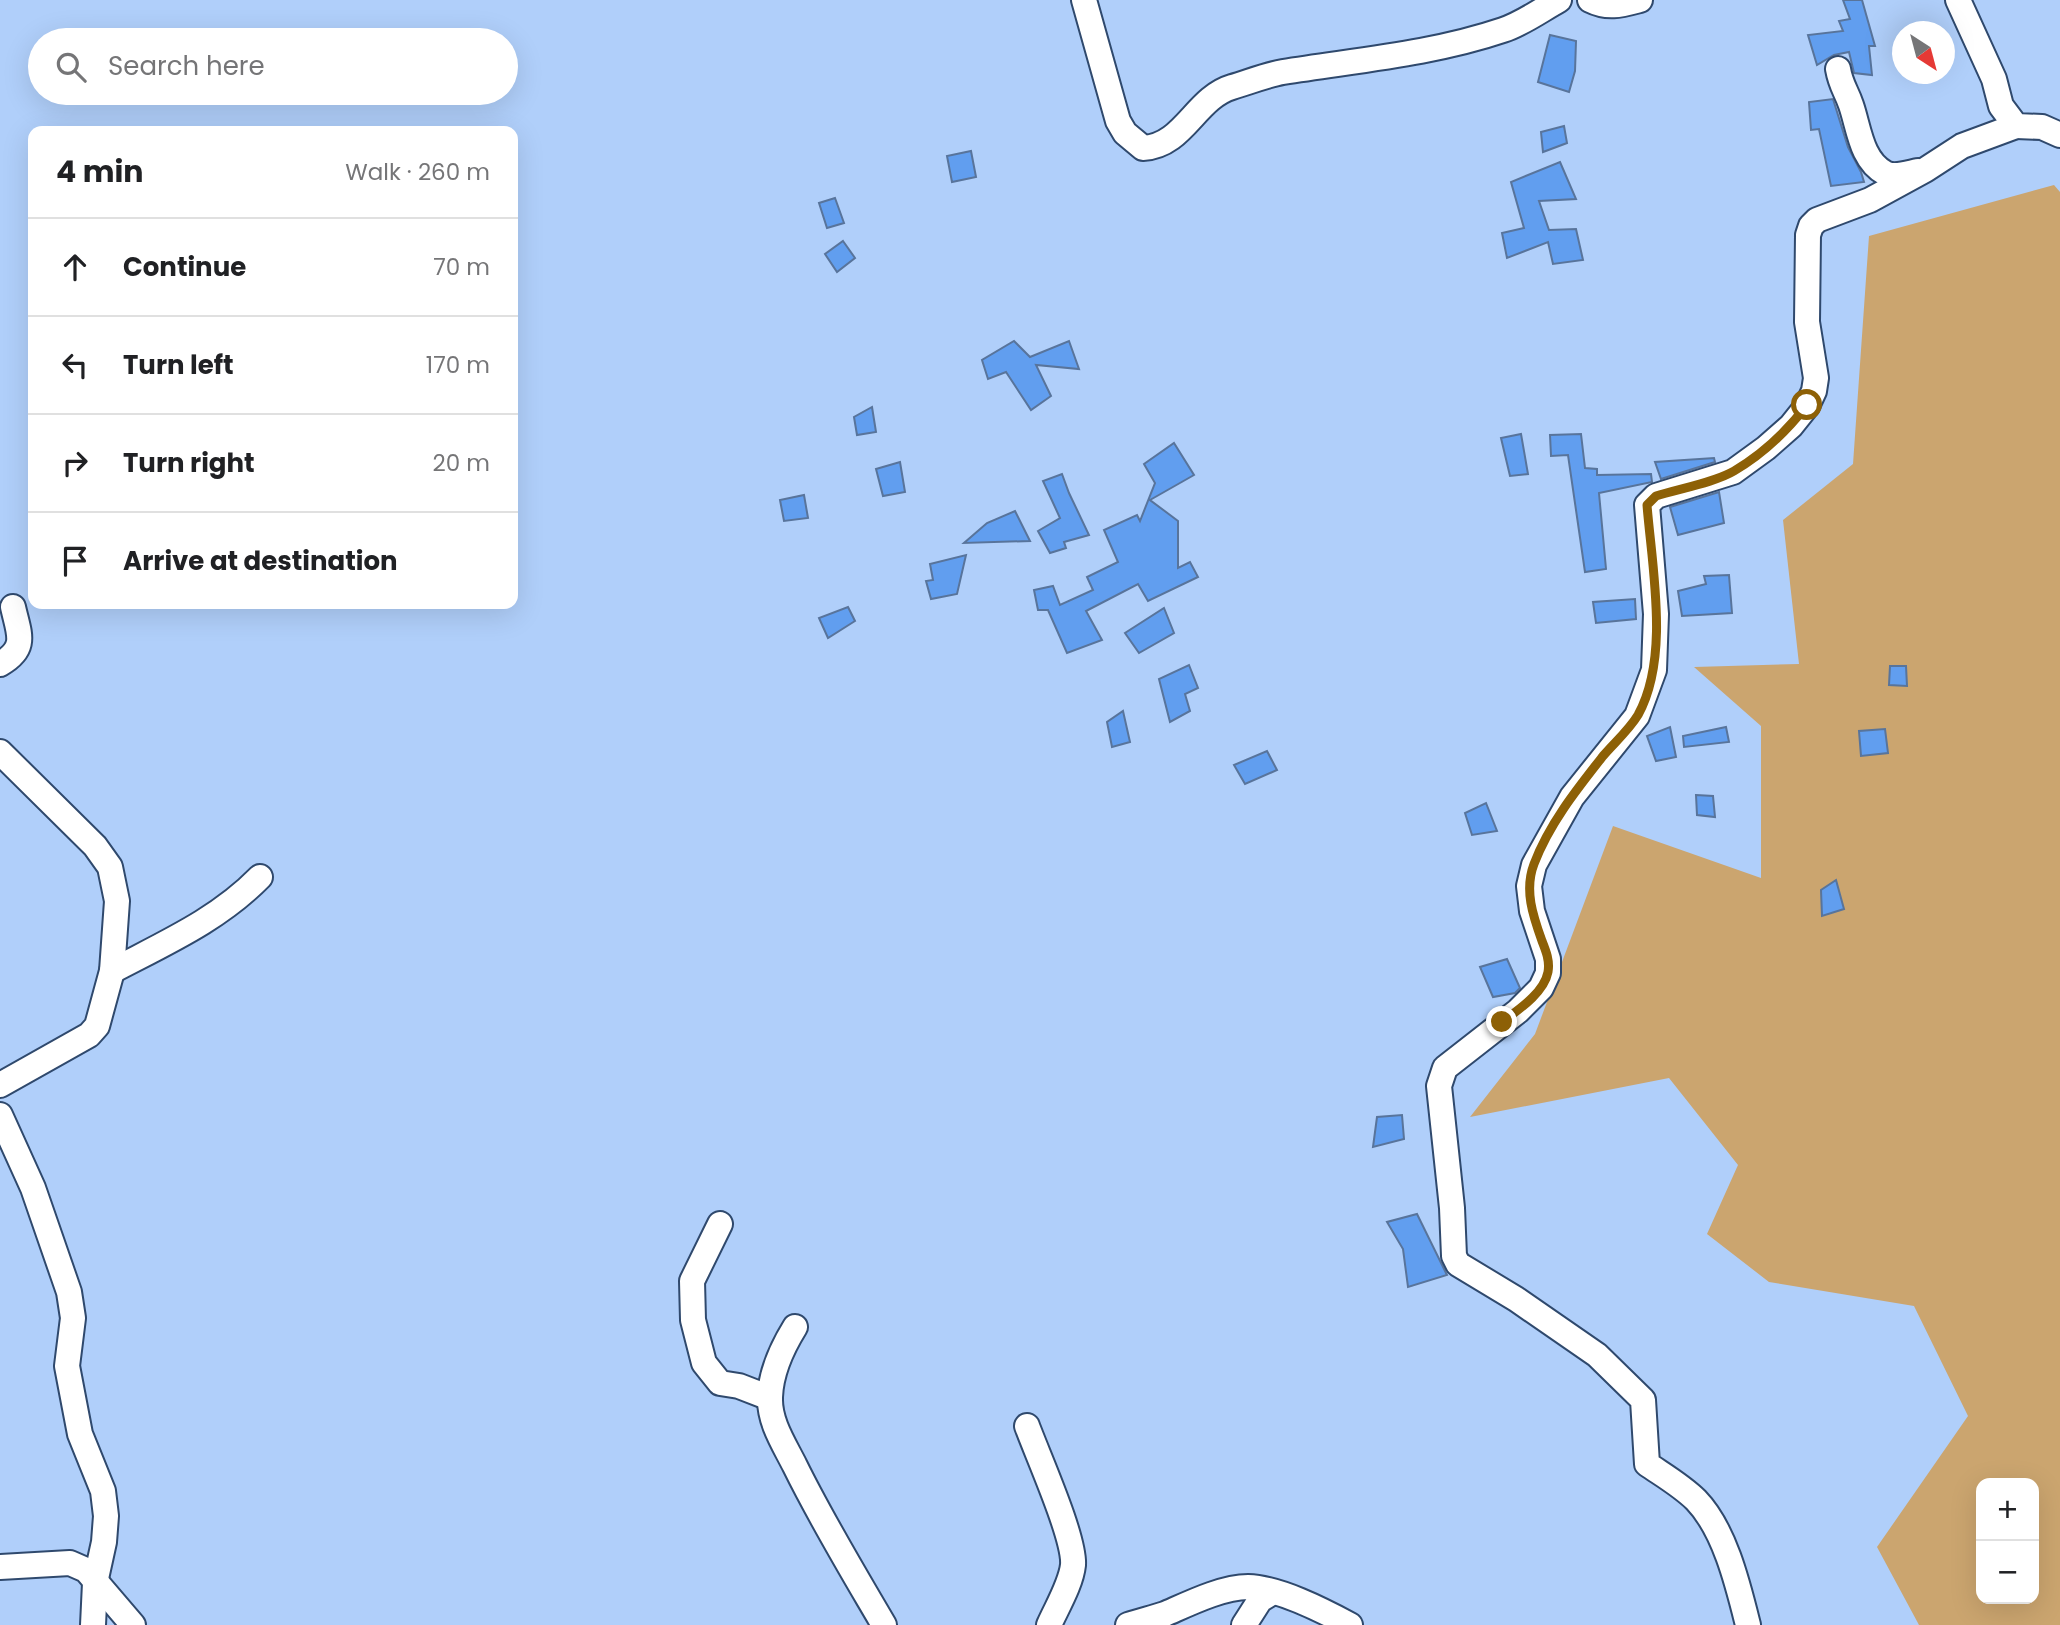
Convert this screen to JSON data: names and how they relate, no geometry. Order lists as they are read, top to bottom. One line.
{"north":"bottom right","page":{"search":"Search here","heading":["4 min","Walk · 260 m"],"list":[["Continue","70 m"],["Turn left","170 m"],["Turn right","20 m"],"Arrive at destination"],"map_buttons":["+","−"]}}
